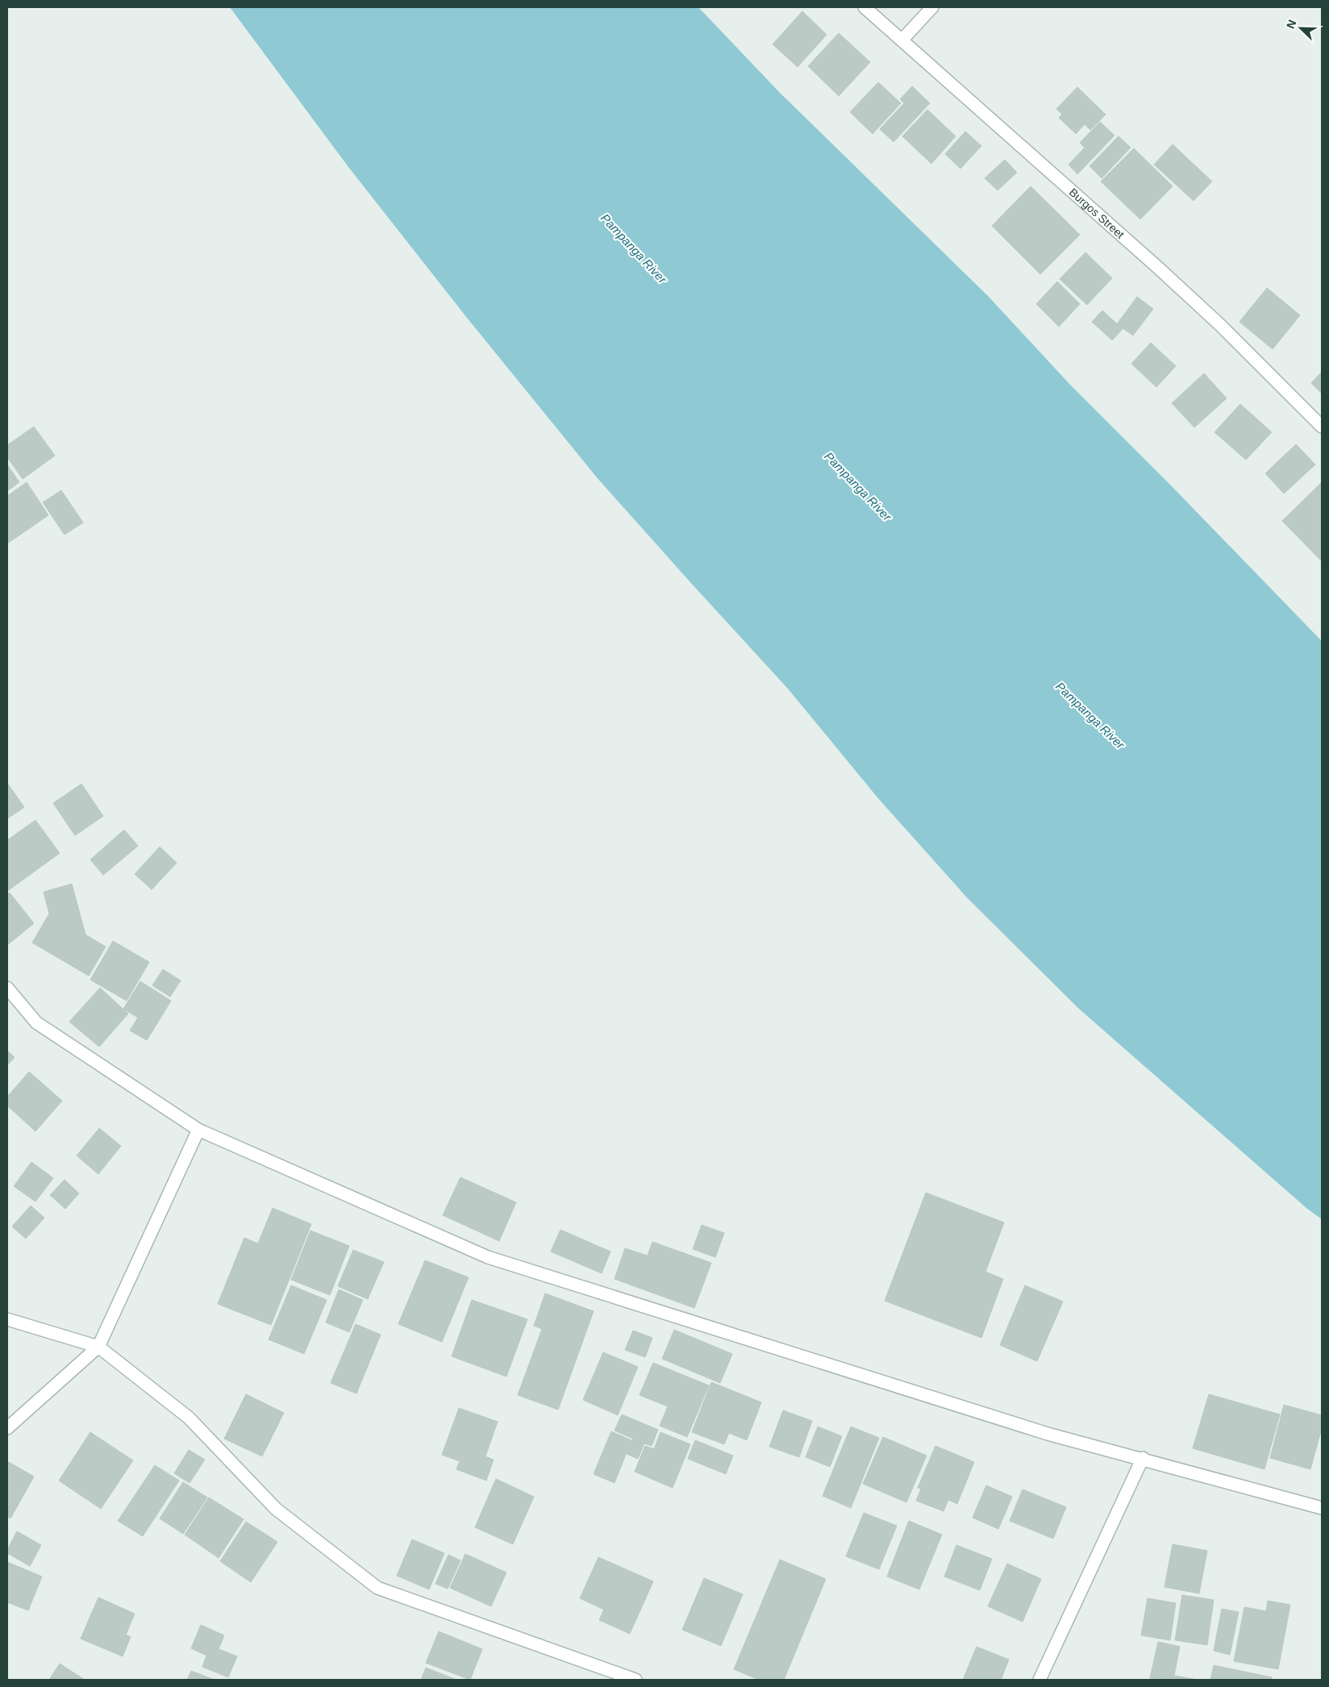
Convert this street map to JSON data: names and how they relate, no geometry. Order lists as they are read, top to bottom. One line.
{"streets":{"street":["Burgos Street"]},"water":["Pampanga River"],"north":"top left"}
